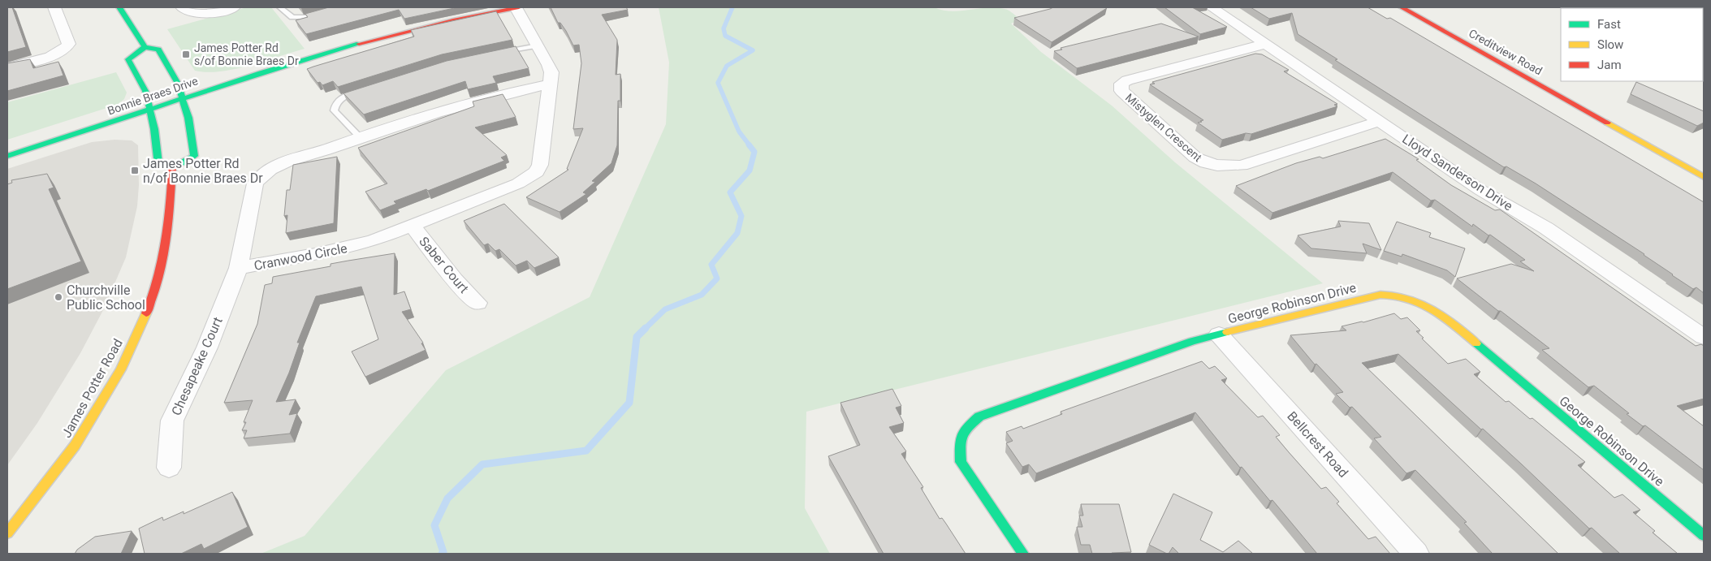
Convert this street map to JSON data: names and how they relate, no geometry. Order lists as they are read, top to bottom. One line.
{"streets":{"street":["Creditview Road","Bonnie Braes Drive","Mistyglen Crescent","Lloyd Sanderson Drive","Cranwood Circle","Saber Court","George Robinson Drive","Chesapeake Court","James Potter Road","Bellcrest Road"]},"crossings":[["Bonnie Braes Drive","Cranwood Circle"],["Mistyglen Crescent","Lloyd Sanderson Drive"],["Cranwood Circle","Saber Court"],["Cranwood Circle","Chesapeake Court"],["George Robinson Drive","Bellcrest Road"]],"places":{"transit":["James Potter Rd s/of Bonnie Braes Dr","James Potter Rd n/of Bonnie Braes Dr"],"other":["Churchville Public School"]},"legend":["Fast","Slow","Jam"]}
